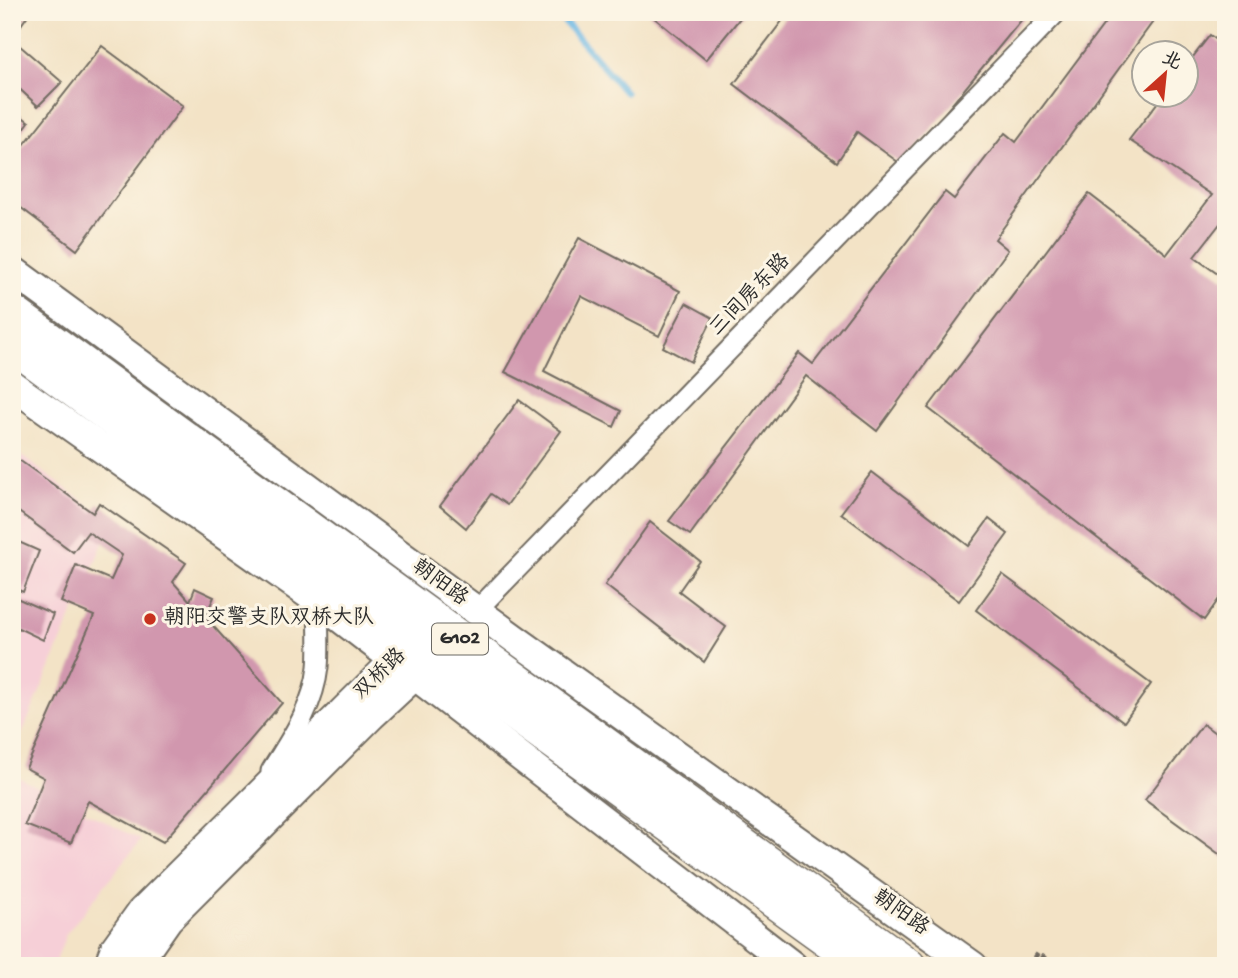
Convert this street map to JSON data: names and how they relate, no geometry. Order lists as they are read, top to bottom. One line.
{"streets":{"highway":["朝阳路","G102"],"street":["三间房东路","双桥路"]},"crossings":[["三间房东路","朝阳路"],["三间房东路","双桥路"],["朝阳路","双桥路"]],"places":["朝阳交警支队双桥大队"],"north":"top right"}
